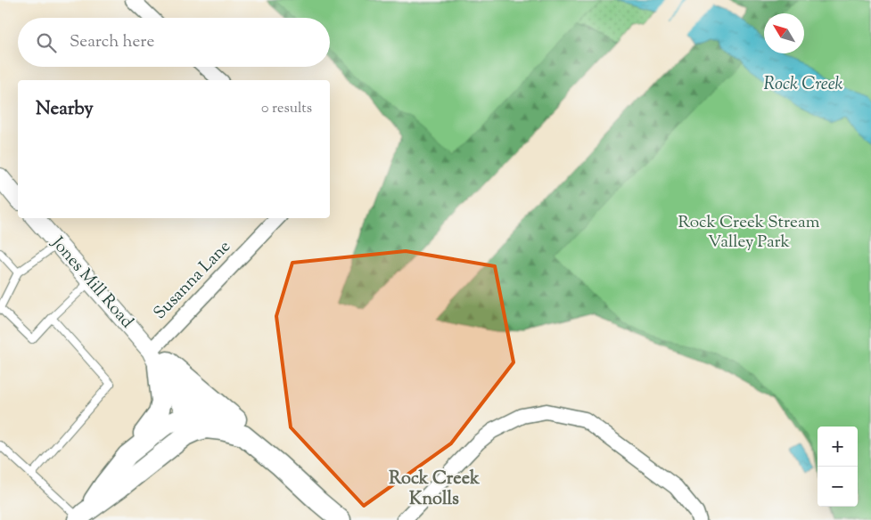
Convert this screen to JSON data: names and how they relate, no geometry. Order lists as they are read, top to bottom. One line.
{"streets":{"street":["Susanna Lane","Jones Mill Road"]},"crossings":[["Susanna Lane","Jones Mill Road"]],"districts":["Rock Creek Knolls"],"water":["Rock Creek"],"parks":["Rock Creek Stream Valley Park"],"north":"top left","page":{"search":"Search here","heading":["Nearby","0 results"],"map_buttons":["+","−"]}}
